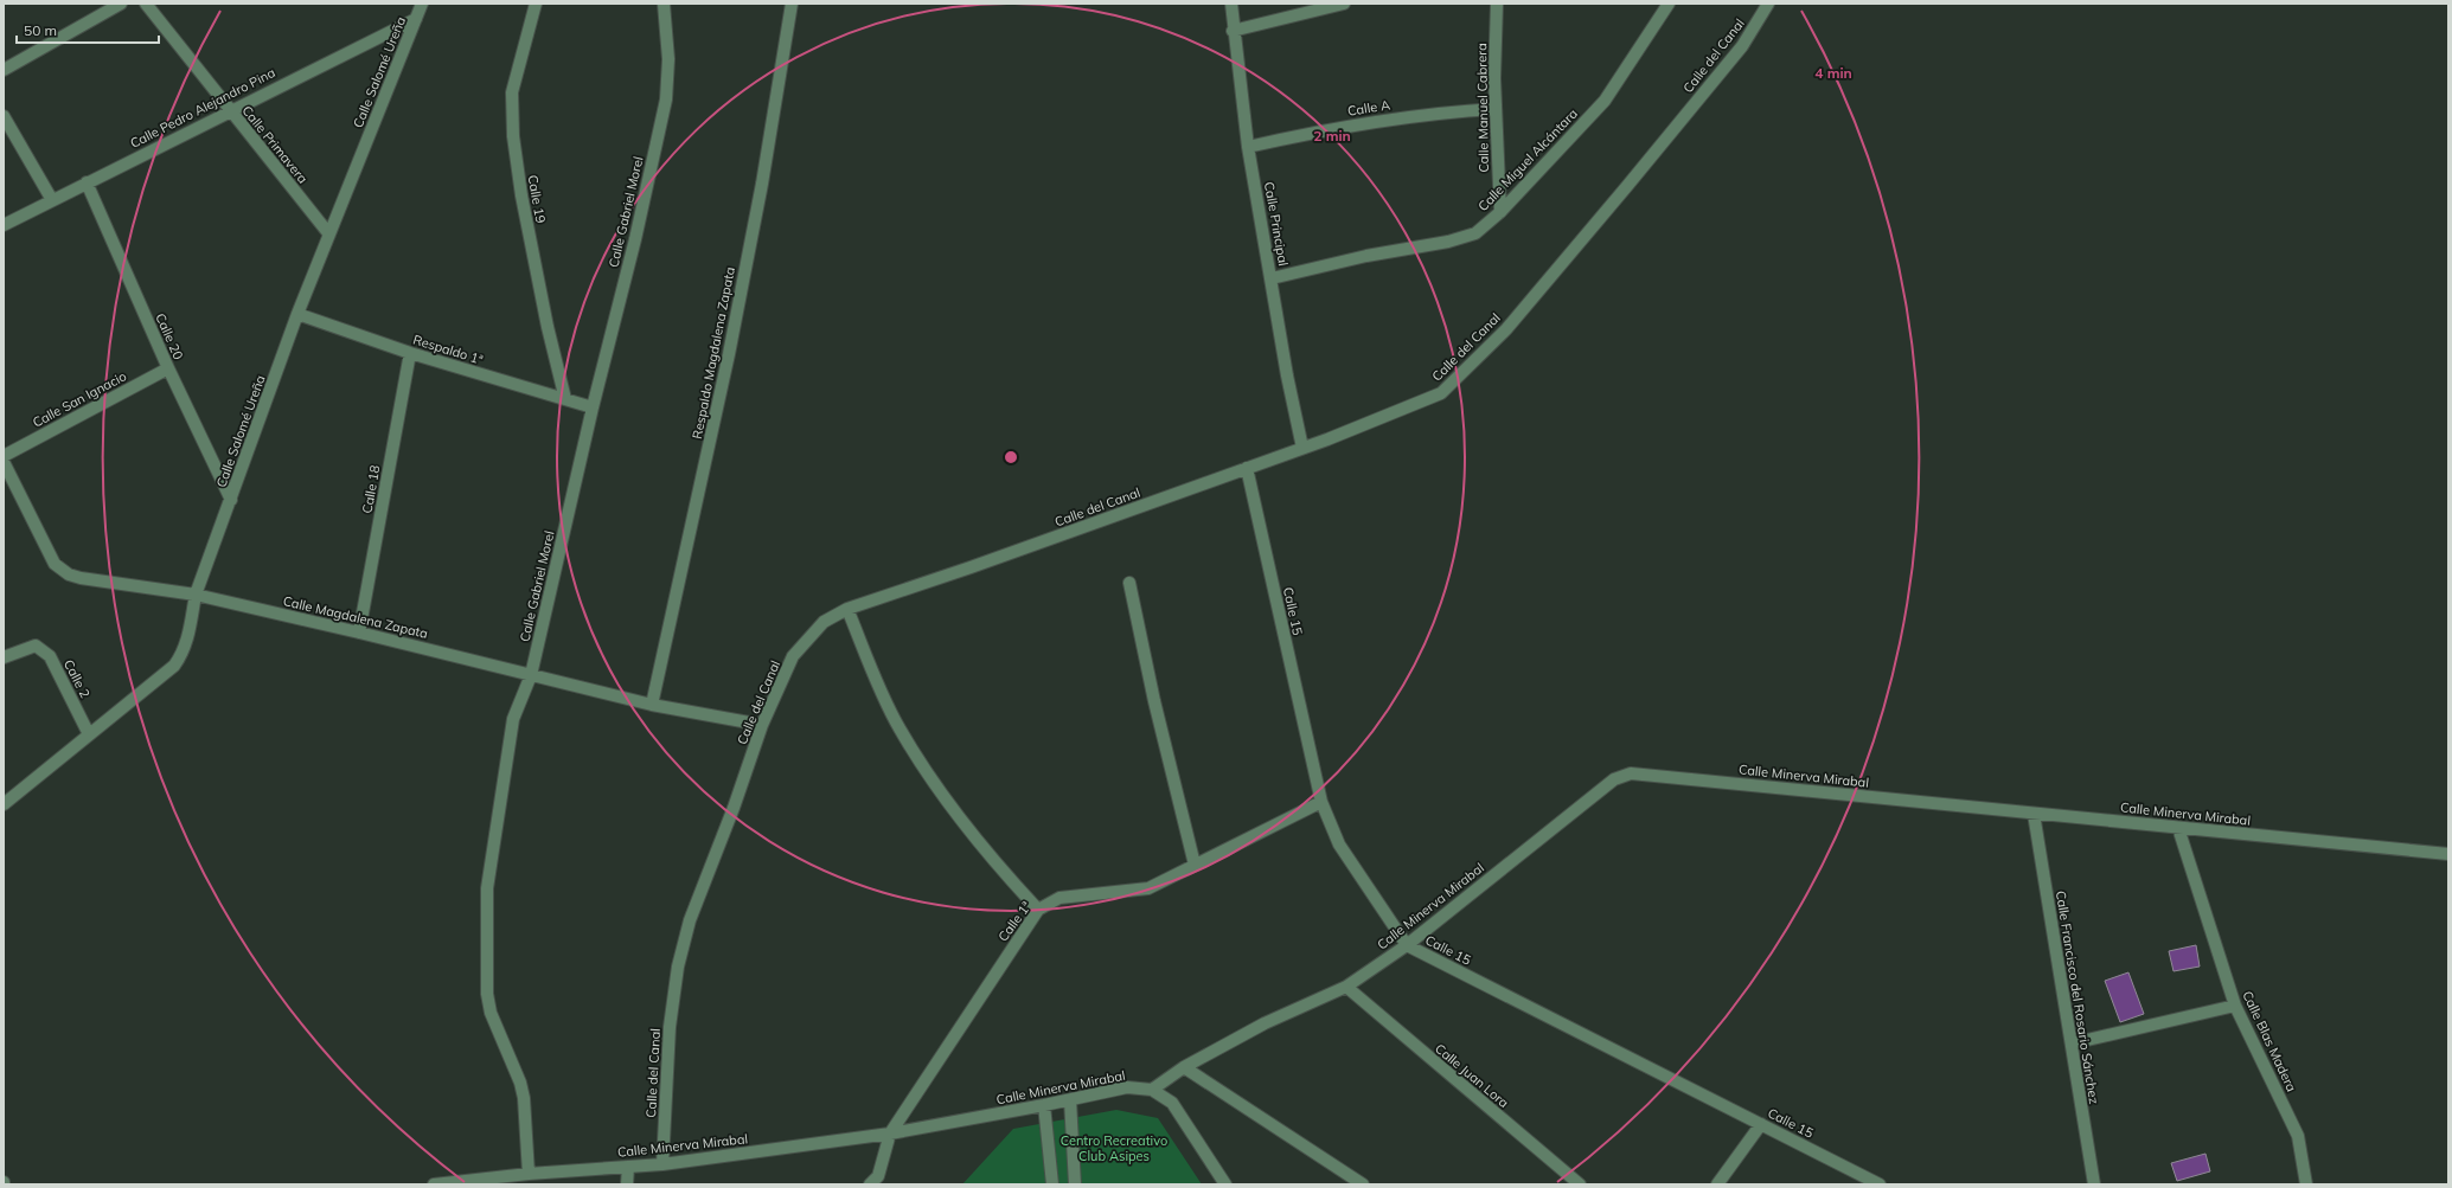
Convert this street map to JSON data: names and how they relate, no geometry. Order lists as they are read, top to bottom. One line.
{"streets":{"street":["Calle del Canal","Calle Salomé Ureña","Calle Pedro Alejandro Pina","Calle A","Calle Manuel Cabrera","Calle Primavera","Calle Miguel Alcántara","Calle 19","Calle Gabriel Morel","Calle Principal","Calle 20","Respaldo 1ª","Respaldo Magdalena Zapata","Calle San Ignacio","Calle 18","Calle 15","Calle Magdalena Zapata","Calle 2","Calle Minerva Mirabal","Calle 1ª","Calle Francisco del Rosario Sánchez","Calle Blas Madera","Calle Juan Lora"]},"crossings":[["Calle del Canal","Calle Principal"],["Calle del Canal","Calle 15"],["Calle del Canal","Calle Magdalena Zapata"],["Calle del Canal","Calle Minerva Mirabal"],["Calle Salomé Ureña","Calle Pedro Alejandro Pina"],["Calle Salomé Ureña","Calle Primavera"],["Calle Salomé Ureña","Calle 20"],["Calle Salomé Ureña","Respaldo 1ª"],["Calle Salomé Ureña","Calle Magdalena Zapata"],["Calle Salomé Ureña","Calle 2"],["Calle Pedro Alejandro Pina","Calle Primavera"],["Calle Pedro Alejandro Pina","Calle 20"],["Calle A","Calle Manuel Cabrera"],["Calle A","Calle Principal"],["Calle Manuel Cabrera","Calle Miguel Alcántara"],["Calle Miguel Alcántara","Calle Principal"],["Calle 19","Respaldo 1ª"],["Calle Gabriel Morel","Respaldo 1ª"],["Calle Gabriel Morel","Calle Magdalena Zapata"],["Calle Gabriel Morel","Calle Minerva Mirabal"],["Calle 20","Calle San Ignacio"],["Respaldo 1ª","Calle 18"],["Respaldo Magdalena Zapata","Calle Magdalena Zapata"],["Calle 18","Calle Magdalena Zapata"],["Calle 15","Calle Minerva Mirabal"],["Calle 15","Calle 1ª"],["Calle Minerva Mirabal","Calle 1ª"],["Calle Minerva Mirabal","Calle Francisco del Rosario Sánchez"],["Calle Minerva Mirabal","Calle Blas Madera"],["Calle Minerva Mirabal","Calle Juan Lora"]],"parks":["Centro Recreativo Club Asipes"],"scale_bar":"50 m","rings":["4 min","2 min"]}
